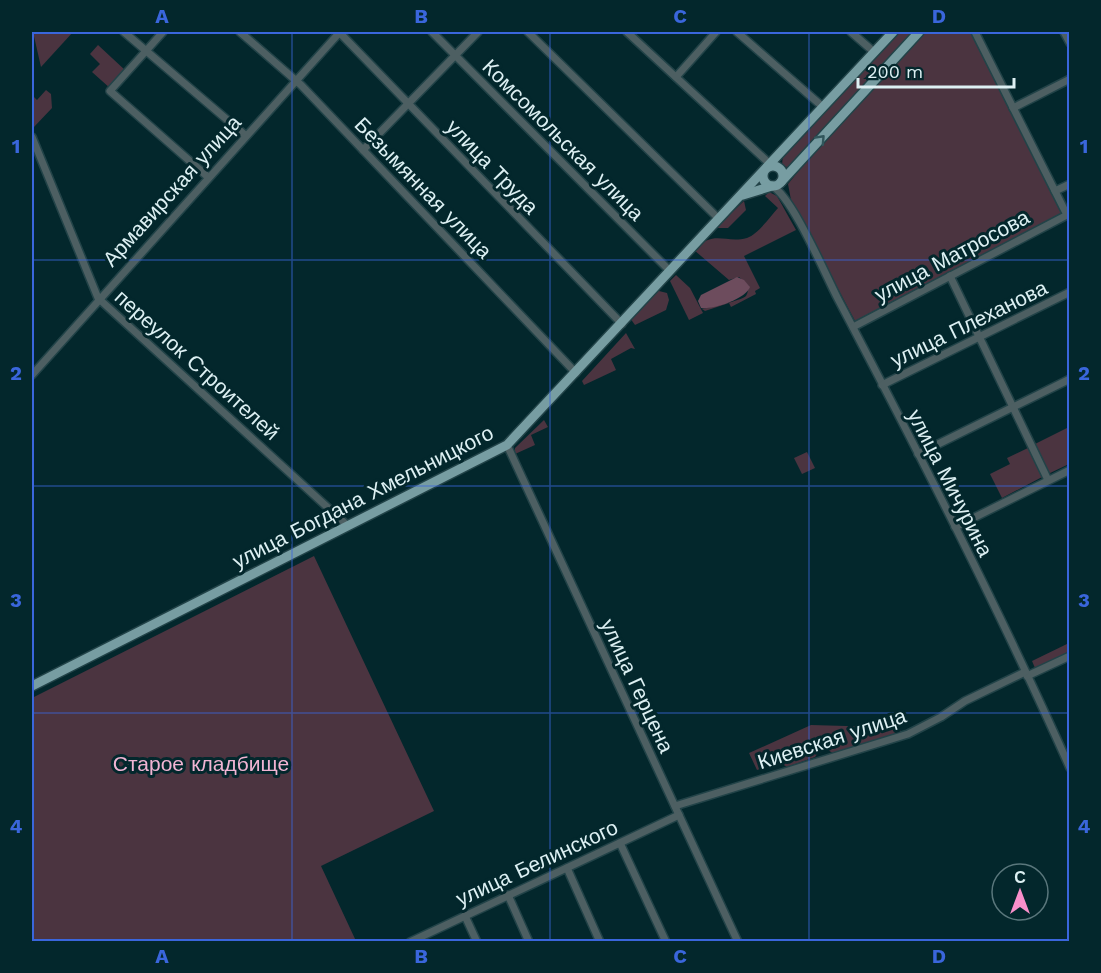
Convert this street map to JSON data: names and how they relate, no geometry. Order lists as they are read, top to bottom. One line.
{"streets":{"main road":["улица Богдана Хмельницкого"],"street":["Комсомольская улица","улица Труда","Безымянная улица","Армавирская улица","улица Матросова","улица Плеханова","переулок Строителей","улица Мичурина","улица Герцена","Киевская улица","улица Белинского"]},"crossings":[["Комсомольская улица","улица Богдана Хмельницкого"],["улица Труда","Армавирская улица"],["улица Труда","улица Богдана Хмельницкого"],["Безымянная улица","Армавирская улица"],["Безымянная улица","улица Богдана Хмельницкого"],["Армавирская улица","переулок Строителей"],["улица Матросова","улица Мичурина"],["улица Плеханова","улица Мичурина"],["переулок Строителей","улица Богдана Хмельницкого"],["улица Мичурина","улица Богдана Хмельницкого"],["улица Мичурина","Киевская улица"],["улица Богдана Хмельницкого","улица Герцена"],["улица Герцена","Киевская улица"],["улица Герцена","улица Белинского"]],"parks":["Старое кладбище"],"scale_bar":"200 m","north":"top","grid":{"columns":["A","B","C","D"],"rows":["1","2","3","4"]}}
